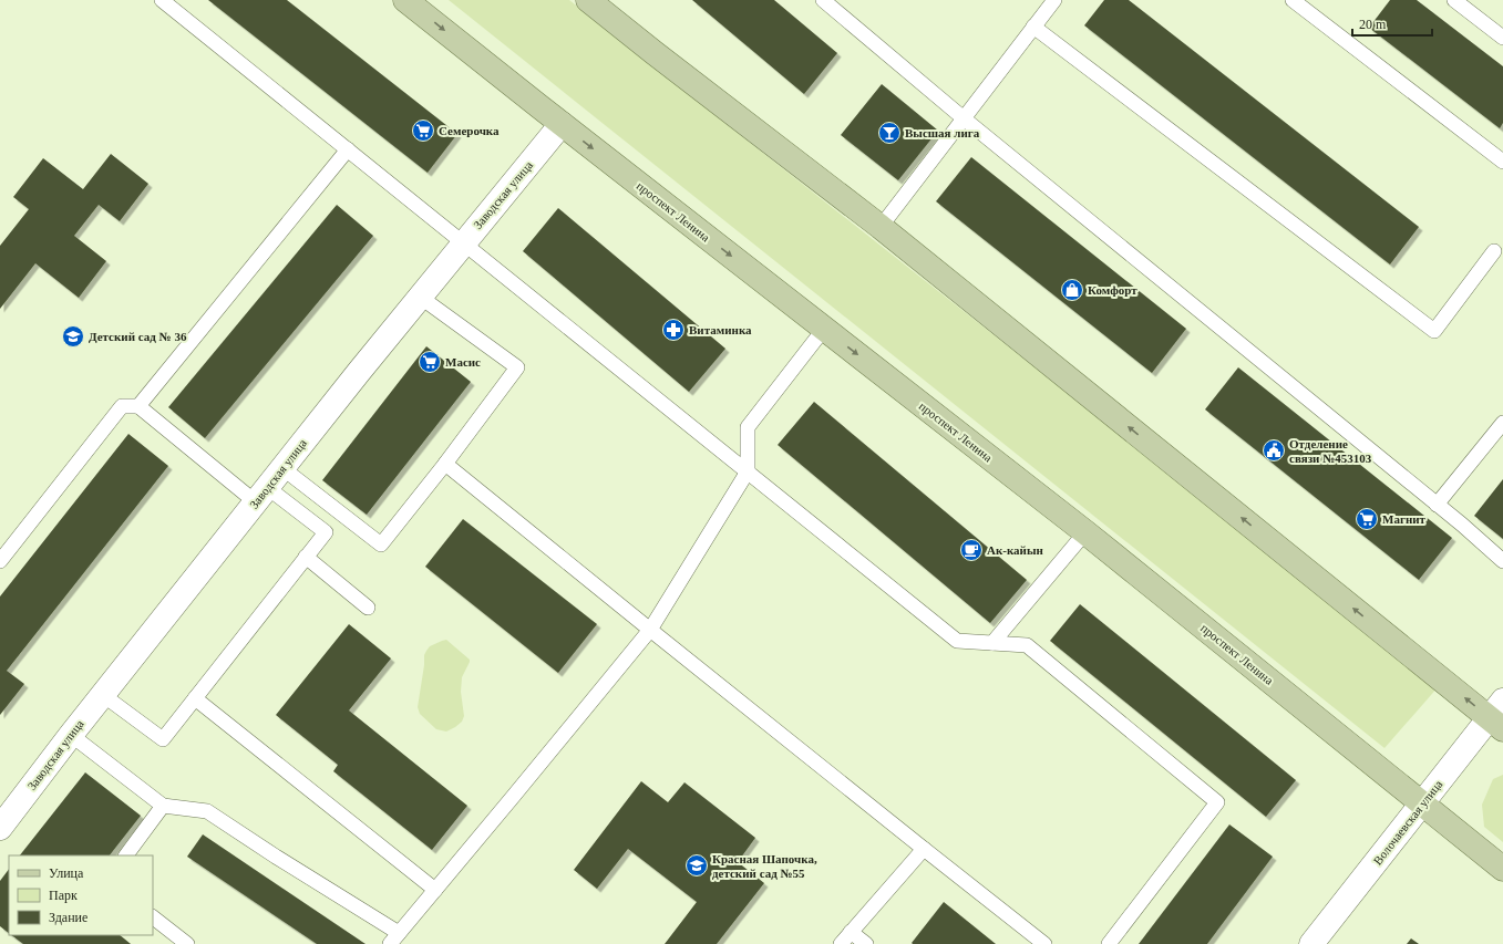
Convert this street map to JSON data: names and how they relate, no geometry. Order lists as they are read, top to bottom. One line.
{"streets":{"main road":["проспект Ленина"],"street":["Заводская улица","Волочаевская улица"]},"crossings":[["Заводская улица","проспект Ленина"],["проспект Ленина","Волочаевская улица"]],"places":{"supermarket":["Семерочка","Масис","Магнит"],"bar":["Высшая лига"],"shop":["Комфорт"],"pharmacy":["Витаминка"],"school or university":["Детский сад № 36","Красная Шапочка, детский сад №55"],"public building":["Отделение связи №453103"],"cafe":["Ак-кайын"]},"legend":["Улица","Парк","Здание"],"scale_bar":"20 m"}
